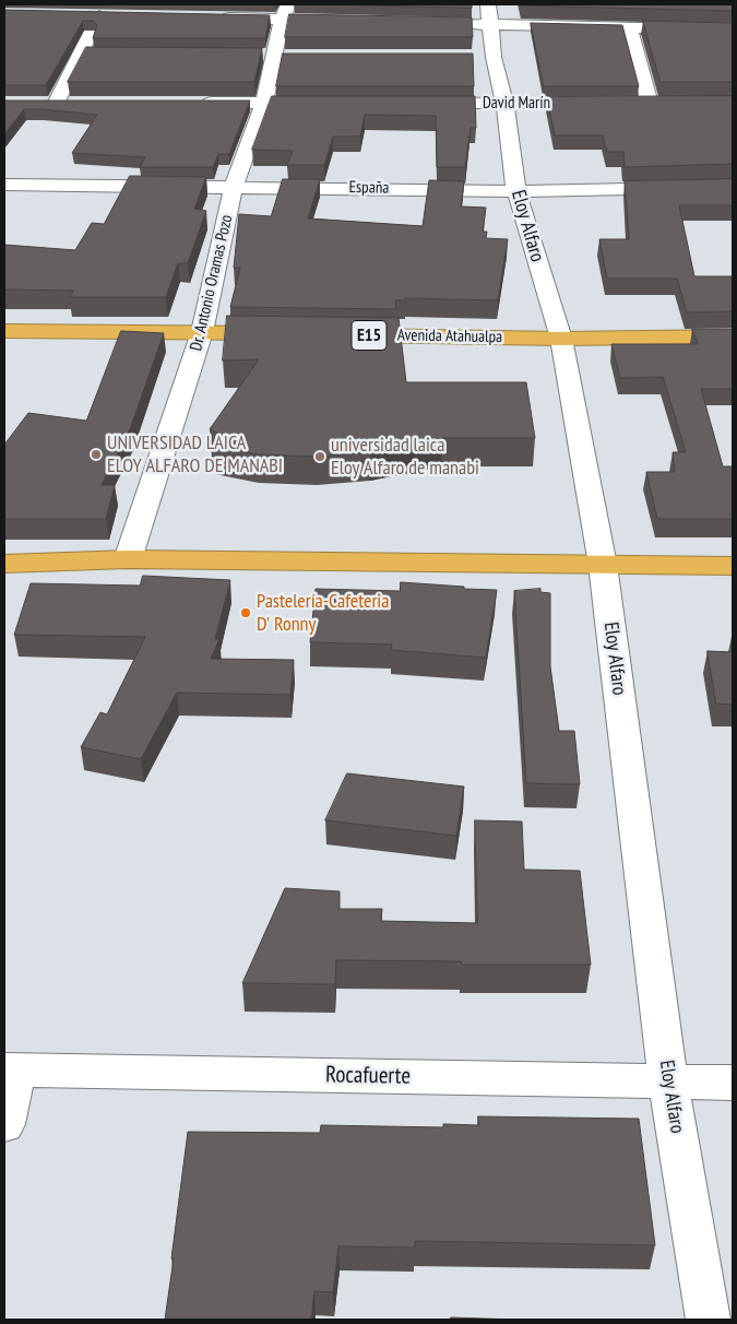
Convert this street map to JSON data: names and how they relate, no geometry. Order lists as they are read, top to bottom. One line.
{"streets":{"highway":["E15","Avenida Atahualpa"],"street":["David Marín","España","Eloy Alfaro","Dr. Antonio Oramas Pozo","Rocafuerte"]},"crossings":[["David Marín","Eloy Alfaro"],["España","Eloy Alfaro"],["España","Dr. Antonio Oramas Pozo"],["Eloy Alfaro","Avenida Atahualpa"],["Eloy Alfaro","Rocafuerte"]],"places":["UNIVERSIDAD LAICA ELOY ALFARO DE MANABI","universidad laica Eloy Alfaro de manabi","Pastelería-Cafeteria D' Ronny"]}
